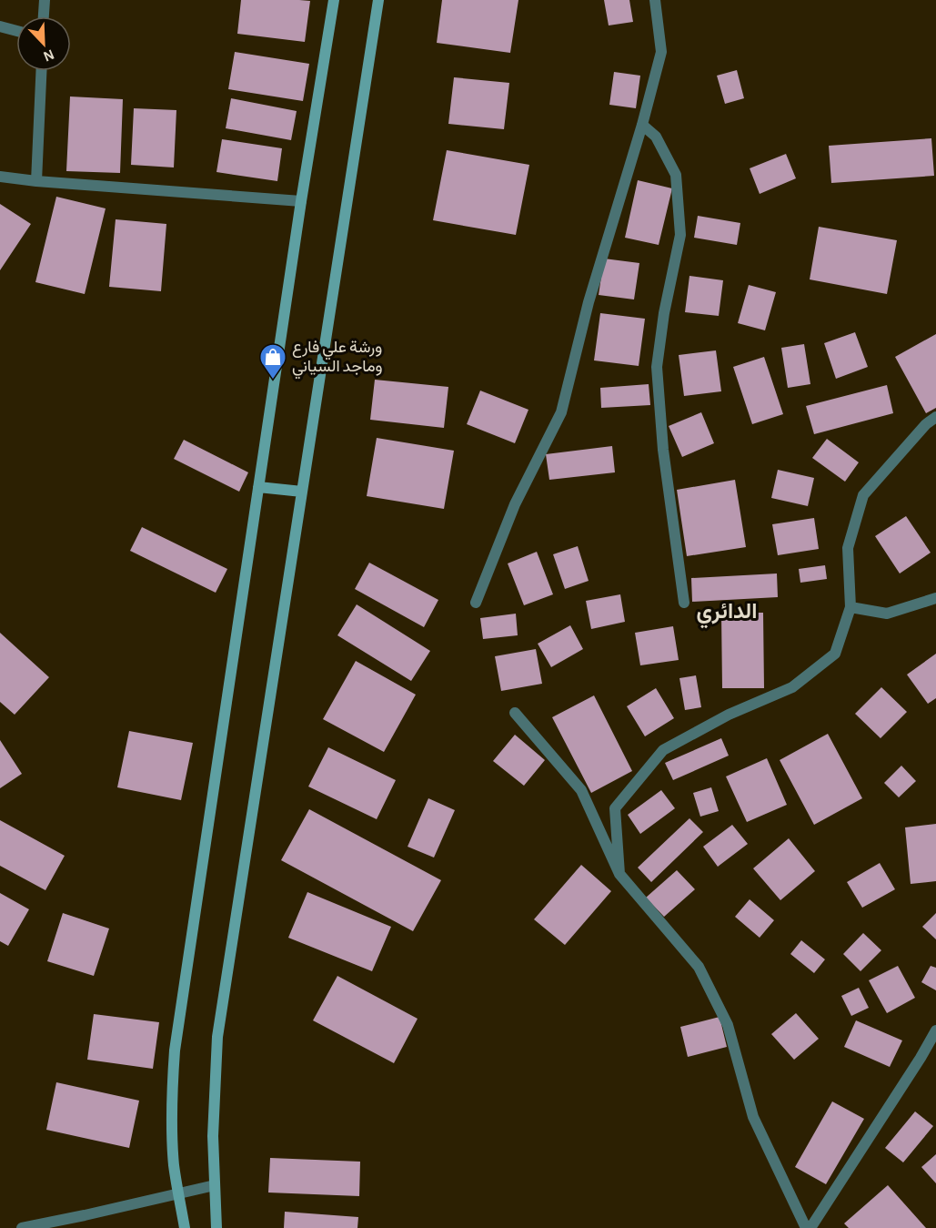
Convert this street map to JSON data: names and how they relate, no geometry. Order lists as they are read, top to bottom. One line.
{"districts":["الدائري"],"places":{"shop":["ورشة علي فارع وماجد السياني"]},"north":"bottom right"}
